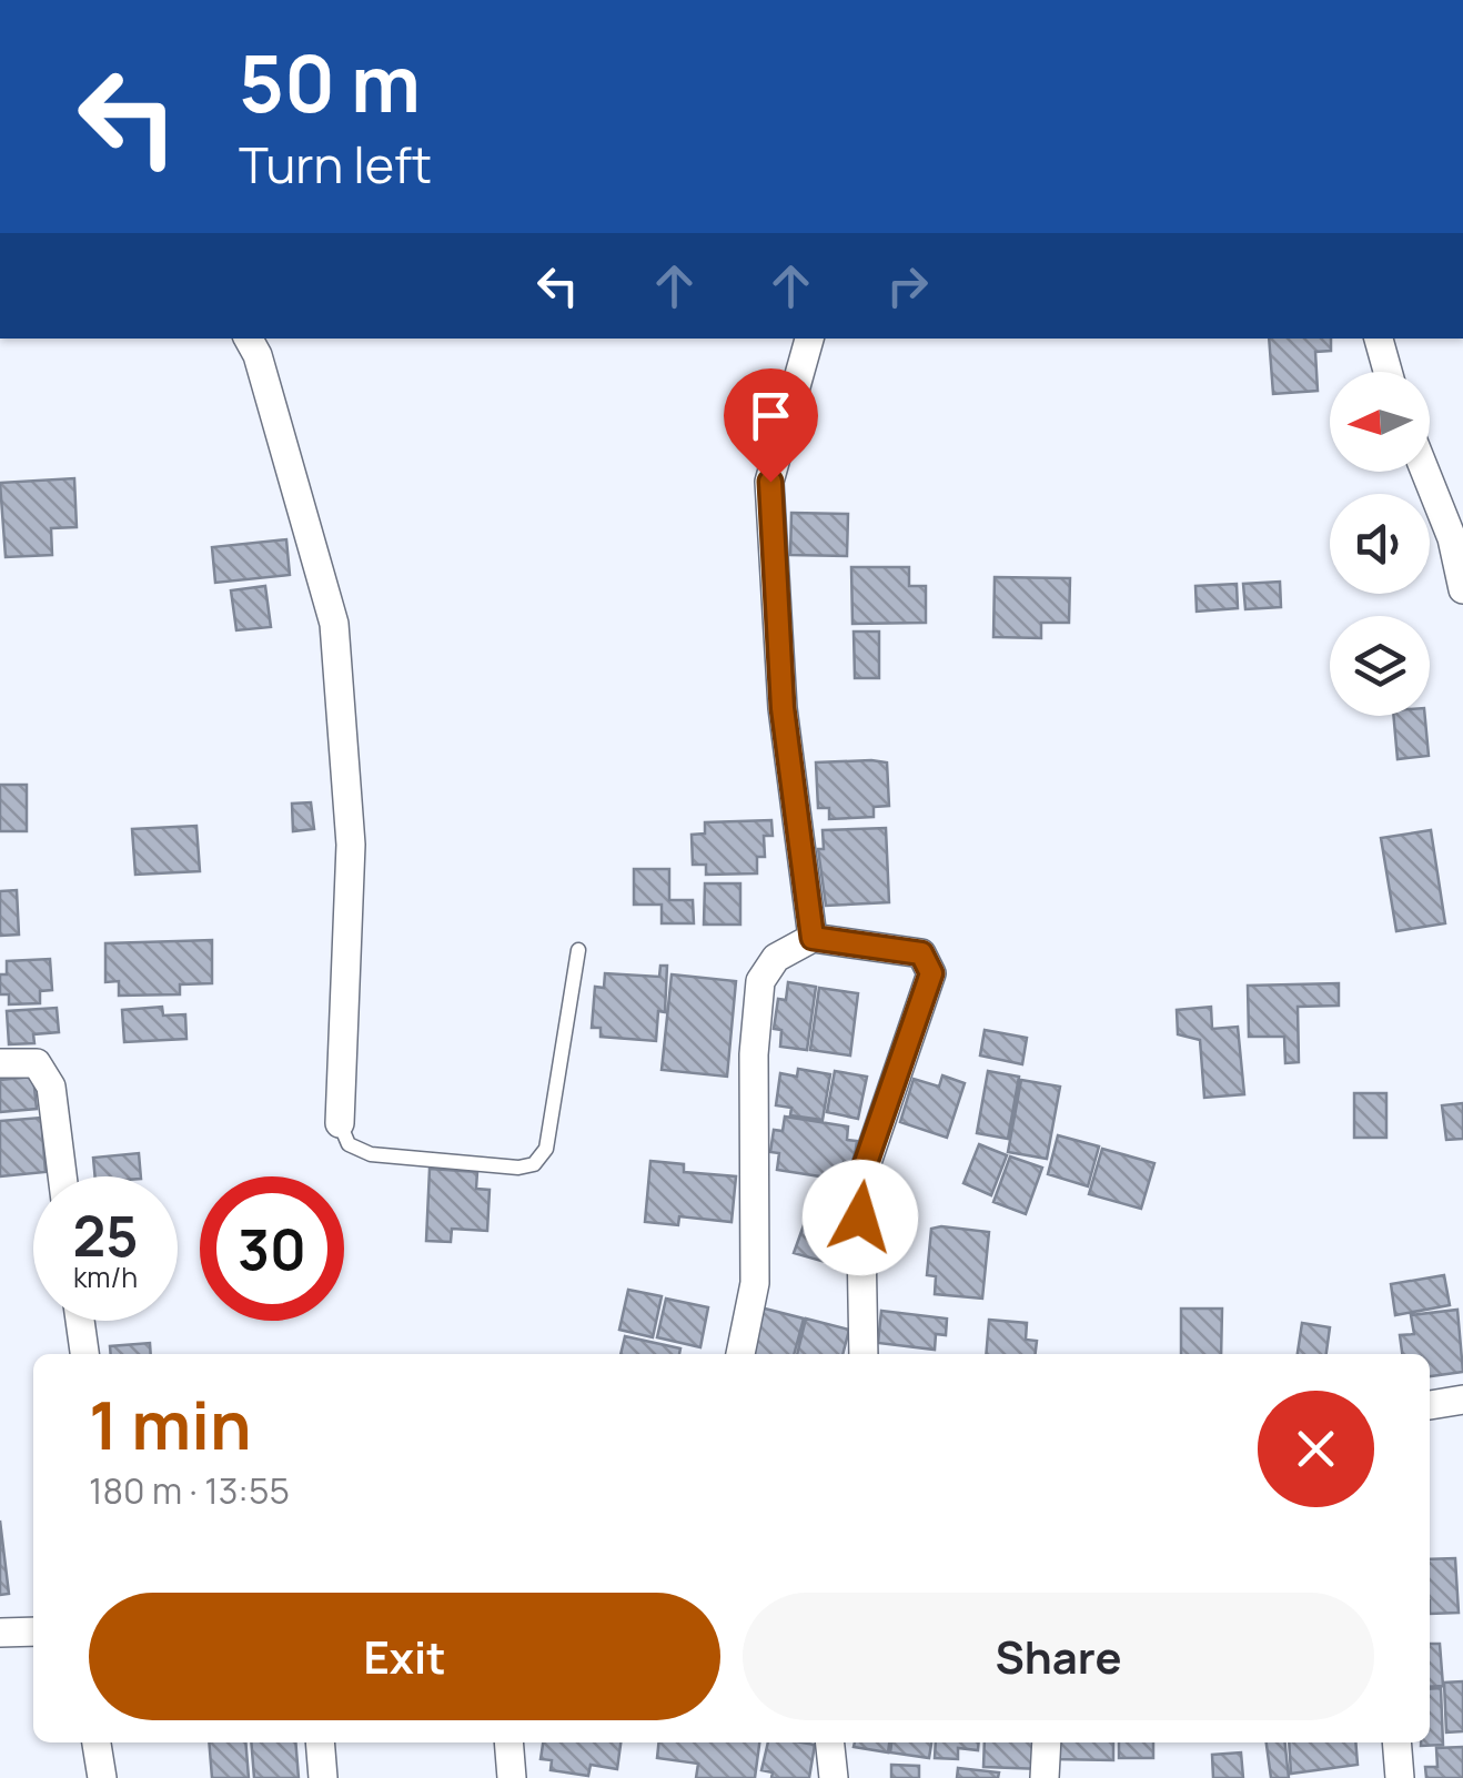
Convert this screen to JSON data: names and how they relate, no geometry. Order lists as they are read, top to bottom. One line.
{"north":"left","page":{"turn":["50 m","Turn left"],"speed":"25 km/h","limit":"30","heading":["1 min","180 m · 13:55"],"buttons":["Exit","Share"]}}
